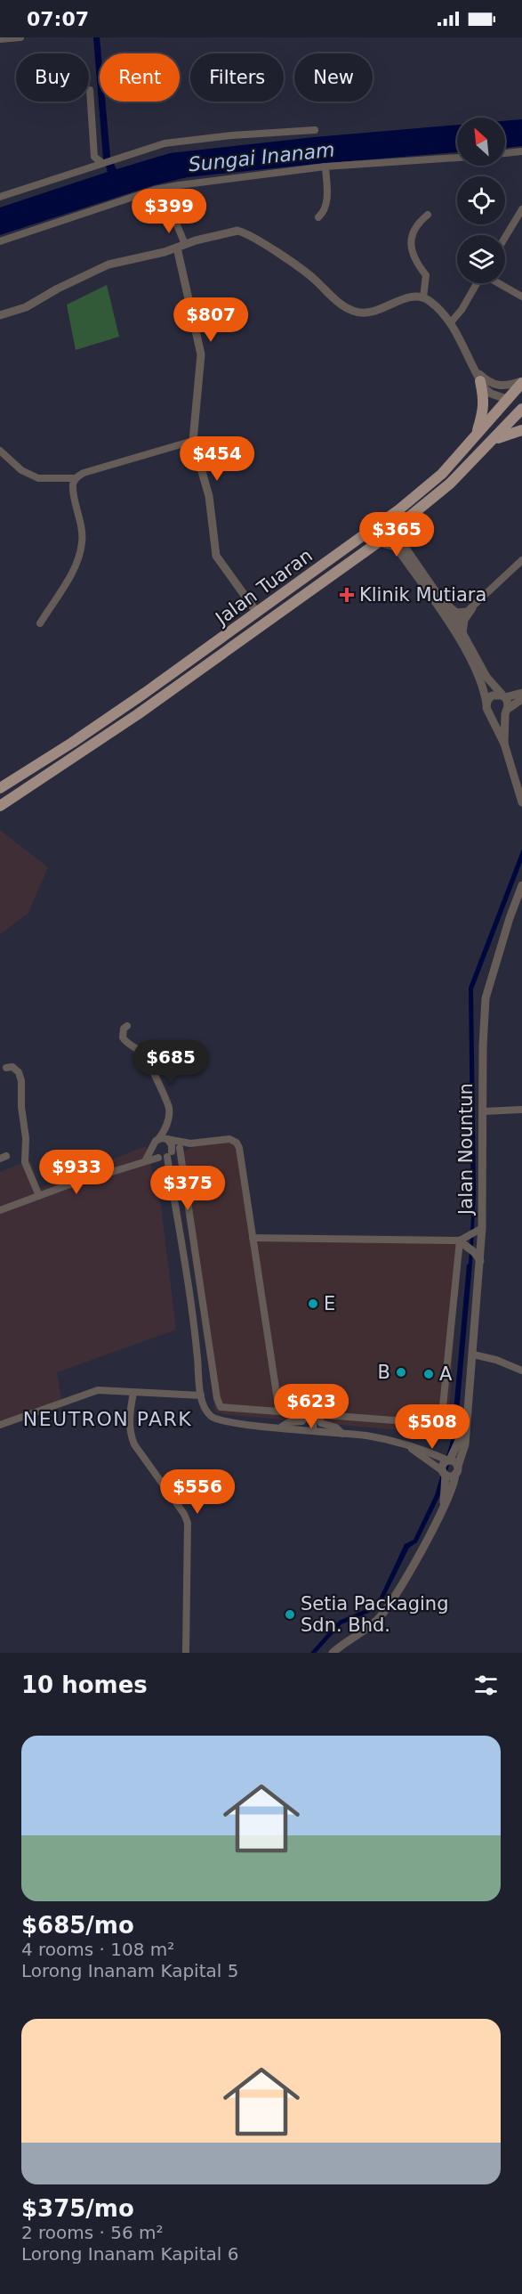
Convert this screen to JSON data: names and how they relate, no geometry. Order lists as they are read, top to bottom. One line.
{"streets":{"main road":["Jalan Tuaran"],"street":["Jalan Nountun"]},"districts":["NEUTRON PARK"],"water":["Sungai Inanam"],"places":{"health":["Klinik Mutiara"],"other":["E","B","A","Setia Packaging Sdn. Bhd."]},"north":"top left","page":{"status":"07:07","chip":["Buy","Rent","Filters","New"],"price":["$399","$807","$454","$365","$685","$933","$375","$623","$508","$556"],"heading":"10 homes","list":[{"name":"$685/mo","note":"4 rooms · 108 m² · Lorong Inanam Kapital 5"},{"name":"$375/mo","note":"2 rooms · 56 m² · Lorong Inanam Kapital 6"}]}}
